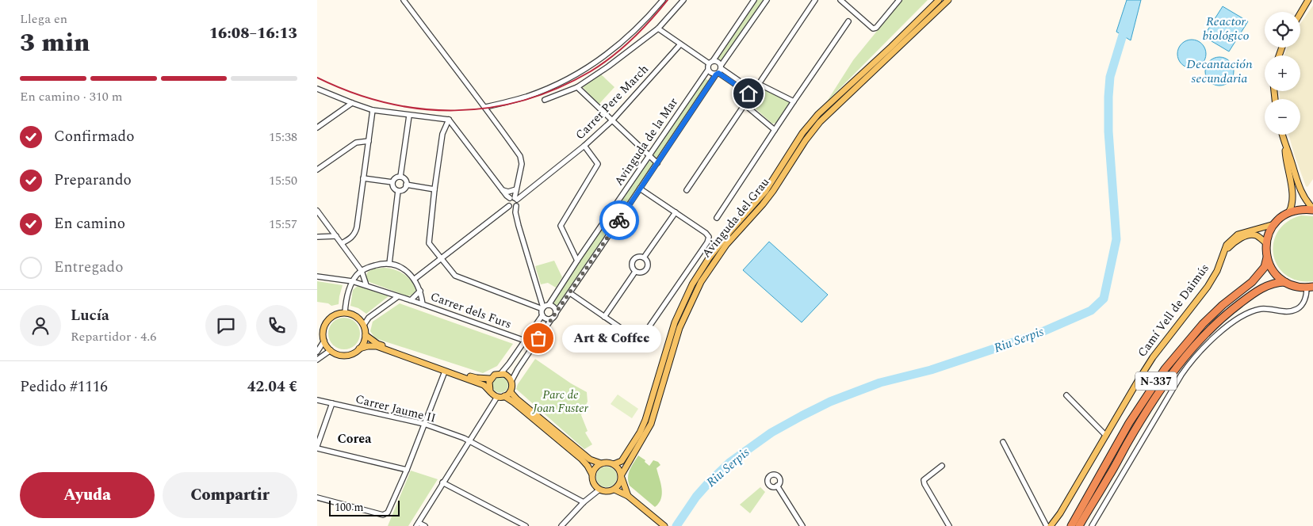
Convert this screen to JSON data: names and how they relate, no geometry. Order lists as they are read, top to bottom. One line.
{"streets":{"highway":["N-337"],"main road":["Avinguda del Grau","Camí Vell de Daimús"],"street":["Carrer Pere March","Avinguda de la Mar","Carrer dels Furs","Carrer Jaume II"]},"crossings":[["Carrer Pere March","Carrer dels Furs"]],"districts":["Corea"],"water":["Reactor biológico","Decantación secundaria","Riu Serpis"],"parks":["Parc de Joan Fuster"],"places":["Art & Coffee"],"scale_bar":"100 m","page":{"heading":["3 min","Llega en","16:08–16:13"],"panel":["Lucía","Repartidor · 4.6","Pedido #1116","42.04 €"],"map_buttons":["+","−"],"bar":"En camino · 310 m","list":[["Confirmado","15:38"],["Preparando","15:50"],["En camino","15:57"],"Entregado"],"bubble":"Art & Coffee","buttons":["Ayuda","Compartir"],"scale":"100 m"}}
